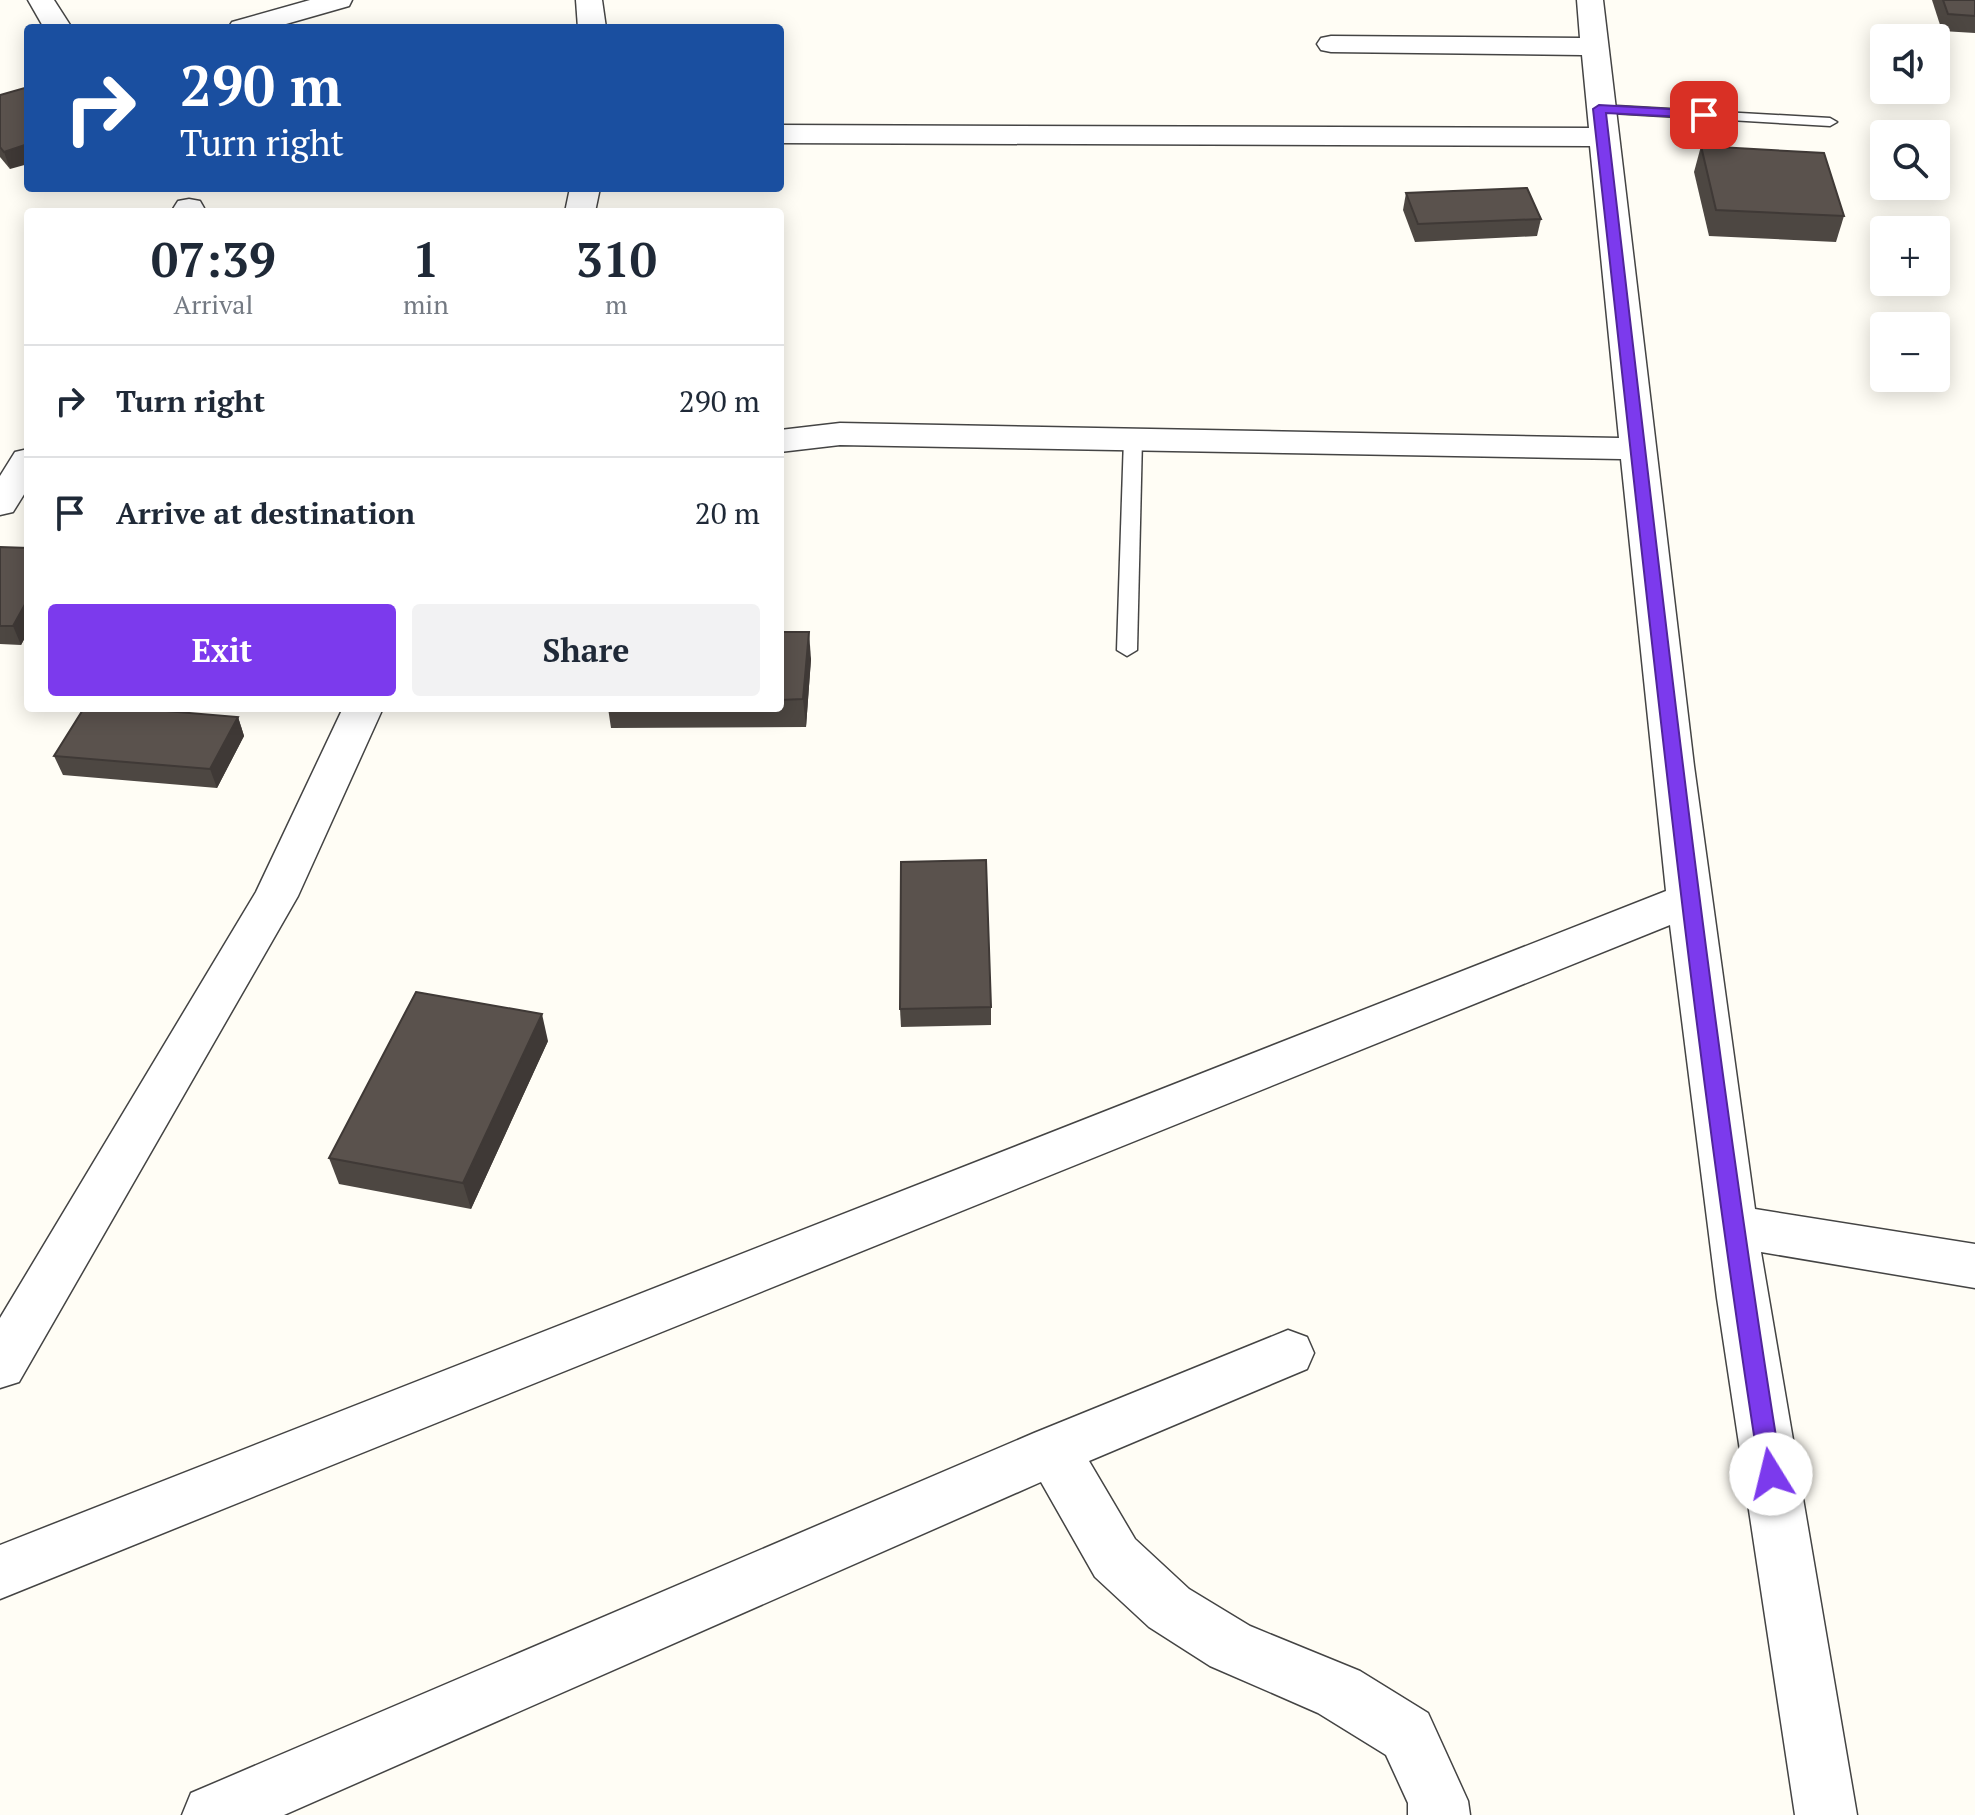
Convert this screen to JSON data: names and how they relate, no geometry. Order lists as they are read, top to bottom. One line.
{"page":{"map_buttons":["+","−"],"turn":["290 m","Turn right"],"eta":["07:39","Arrival","1","min","310","m"],"list":[{"name":"Turn right","value":"290 m"},{"name":"Arrive at destination","value":"20 m"}],"buttons":["Exit","Share"]}}
